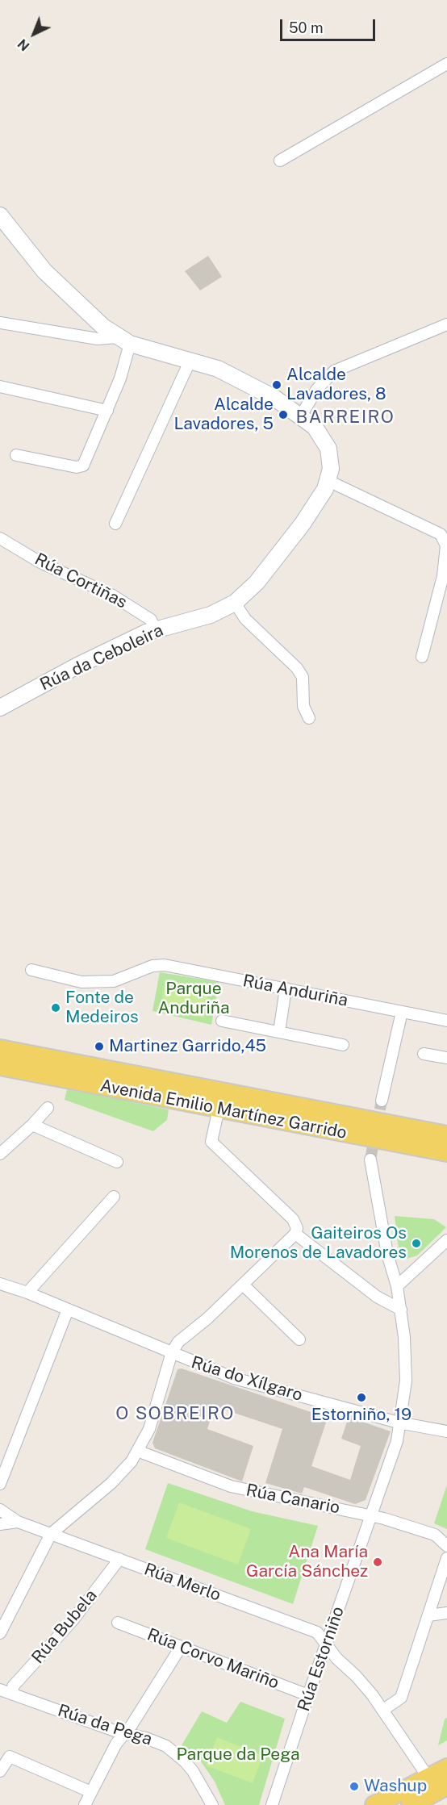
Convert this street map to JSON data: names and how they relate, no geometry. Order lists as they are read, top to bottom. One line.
{"streets":{"main road":["Avenida Emilio Martínez Garrido"],"street":["Rúa Cortiñas","Rúa da Ceboleira","Rúa Anduriña","Rúa do Xílgaro","Rúa Canario","Rúa Merlo","Rúa Bubela","Rúa Corvo Mariño","Rúa Estorniño","Rúa da Pega"]},"crossings":[["Rúa Cortiñas","Rúa da Ceboleira"],["Rúa do Xílgaro","Rúa Estorniño"],["Rúa Canario","Rúa Estorniño"],["Rúa Merlo","Rúa Bubela"],["Rúa Merlo","Rúa Estorniño"],["Rúa Bubela","Rúa da Pega"],["Rúa Corvo Mariño","Rúa Estorniño"]],"districts":["BARREIRO","O SOBREIRO"],"parks":["Parque Anduriña","Parque da Pega"],"places":["Alcalde Lavadores, 8","Alcalde Lavadores, 5","Fonte de Medeiros","Martinez Garrido,45","Gaiteiros Os Morenos de Lavadores","Estorniño, 19","Ana María García Sánchez","Washup"],"scale_bar":"50 m","north":"bottom left"}
